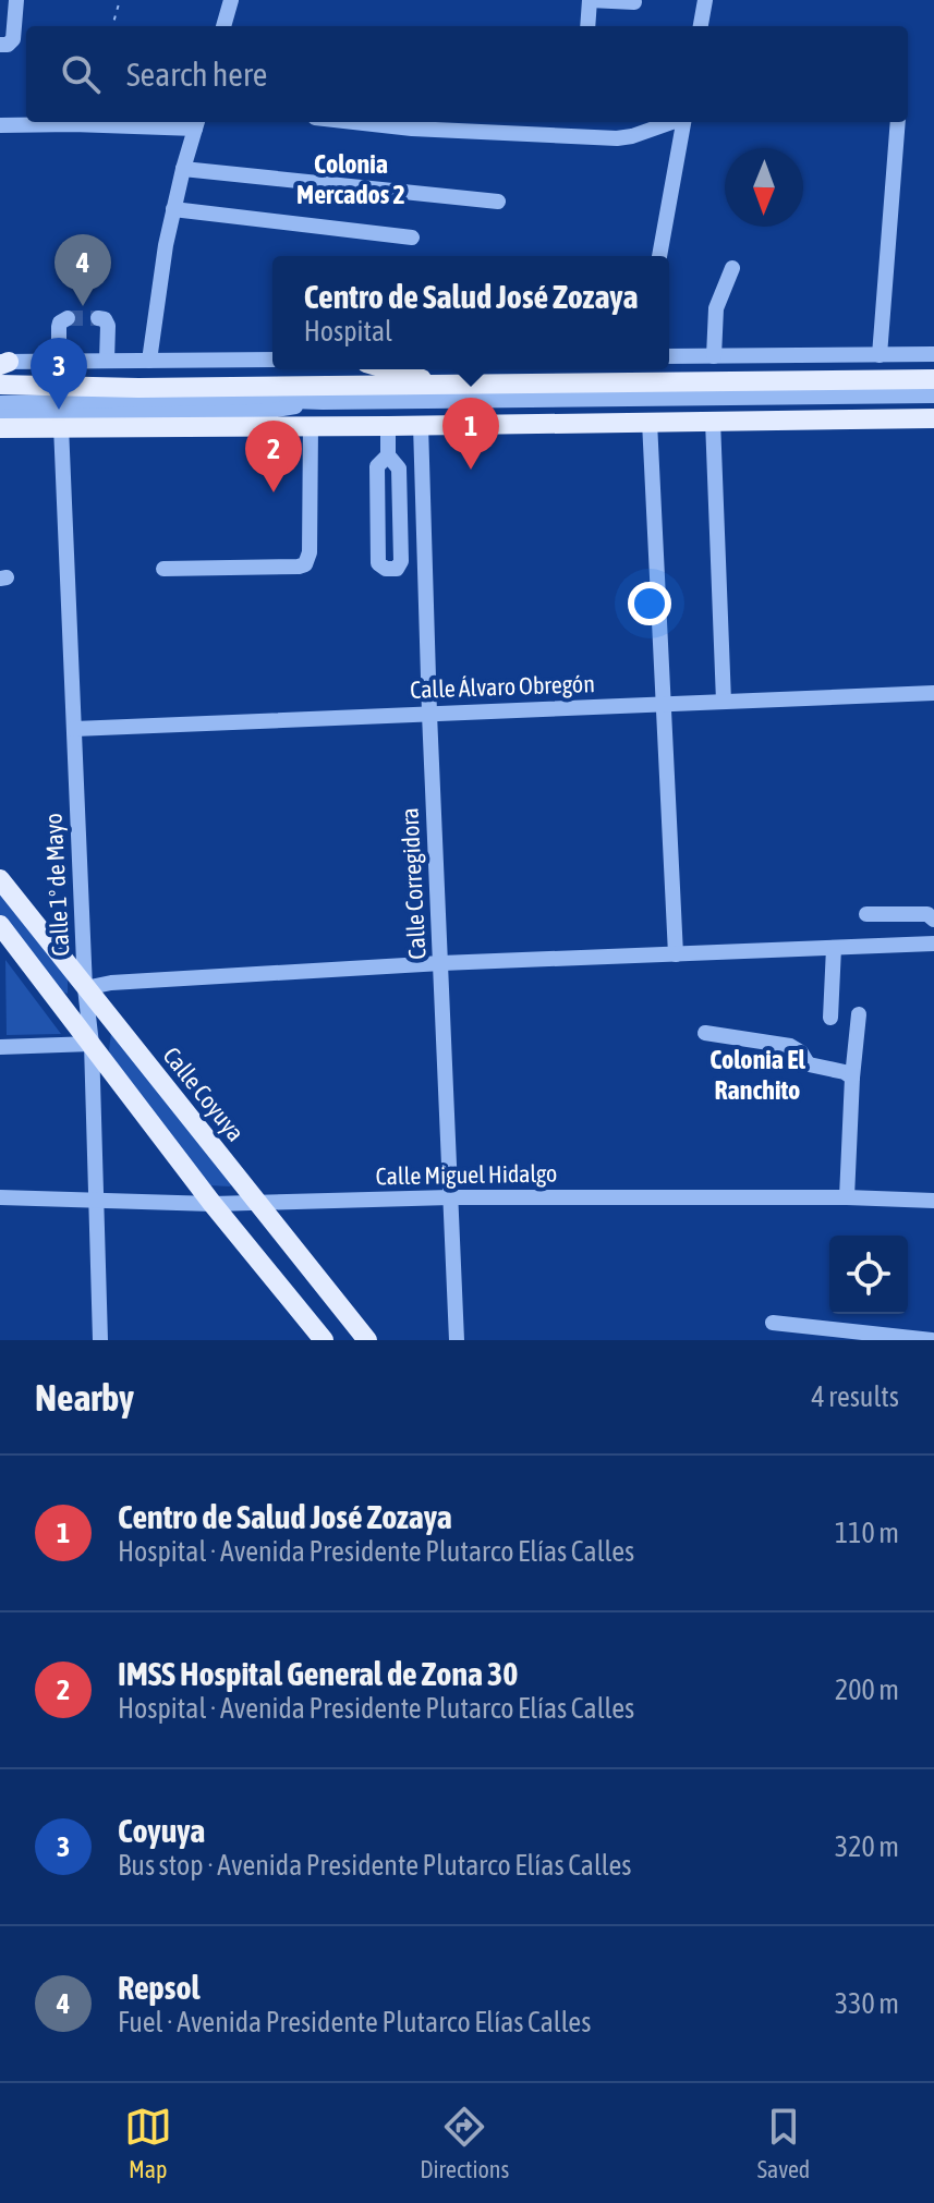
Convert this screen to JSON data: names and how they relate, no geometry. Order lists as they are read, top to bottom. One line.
{"streets":{"main road":["Calle Coyuya"],"street":["Calle Álvaro Obregón","Calle Corregidora","Calle 1º de Mayo","Calle Miguel Hidalgo"]},"crossings":[["Calle Álvaro Obregón","Calle Corregidora"],["Calle Álvaro Obregón","Calle 1º de Mayo"],["Calle Corregidora","Calle Miguel Hidalgo"],["Calle 1º de Mayo","Calle Coyuya"],["Calle 1º de Mayo","Calle Miguel Hidalgo"],["Calle Coyuya","Calle Miguel Hidalgo"]],"districts":["Colonia Mercados 2","Colonia El Ranchito"],"north":"bottom","page":{"search":"Search here","pins":["4","3","1","2"],"popup":["Centro de Salud José Zozaya","Hospital"],"heading":["Nearby","4 results"],"list":[{"mark":"1","name":"Centro de Salud José Zozaya","note":"Hospital · Avenida Presidente Plutarco Elías Calles","value":"110 m"},{"mark":"2","name":"IMSS Hospital General de Zona 30","note":"Hospital · Avenida Presidente Plutarco Elías Calles","value":"200 m"},{"mark":"3","name":"Coyuya","note":"Bus stop · Avenida Presidente Plutarco Elías Calles","value":"320 m"},{"mark":"4","name":"Repsol","note":"Fuel · Avenida Presidente Plutarco Elías Calles","value":"330 m"}],"nav":["Map","Directions","Saved"]}}
